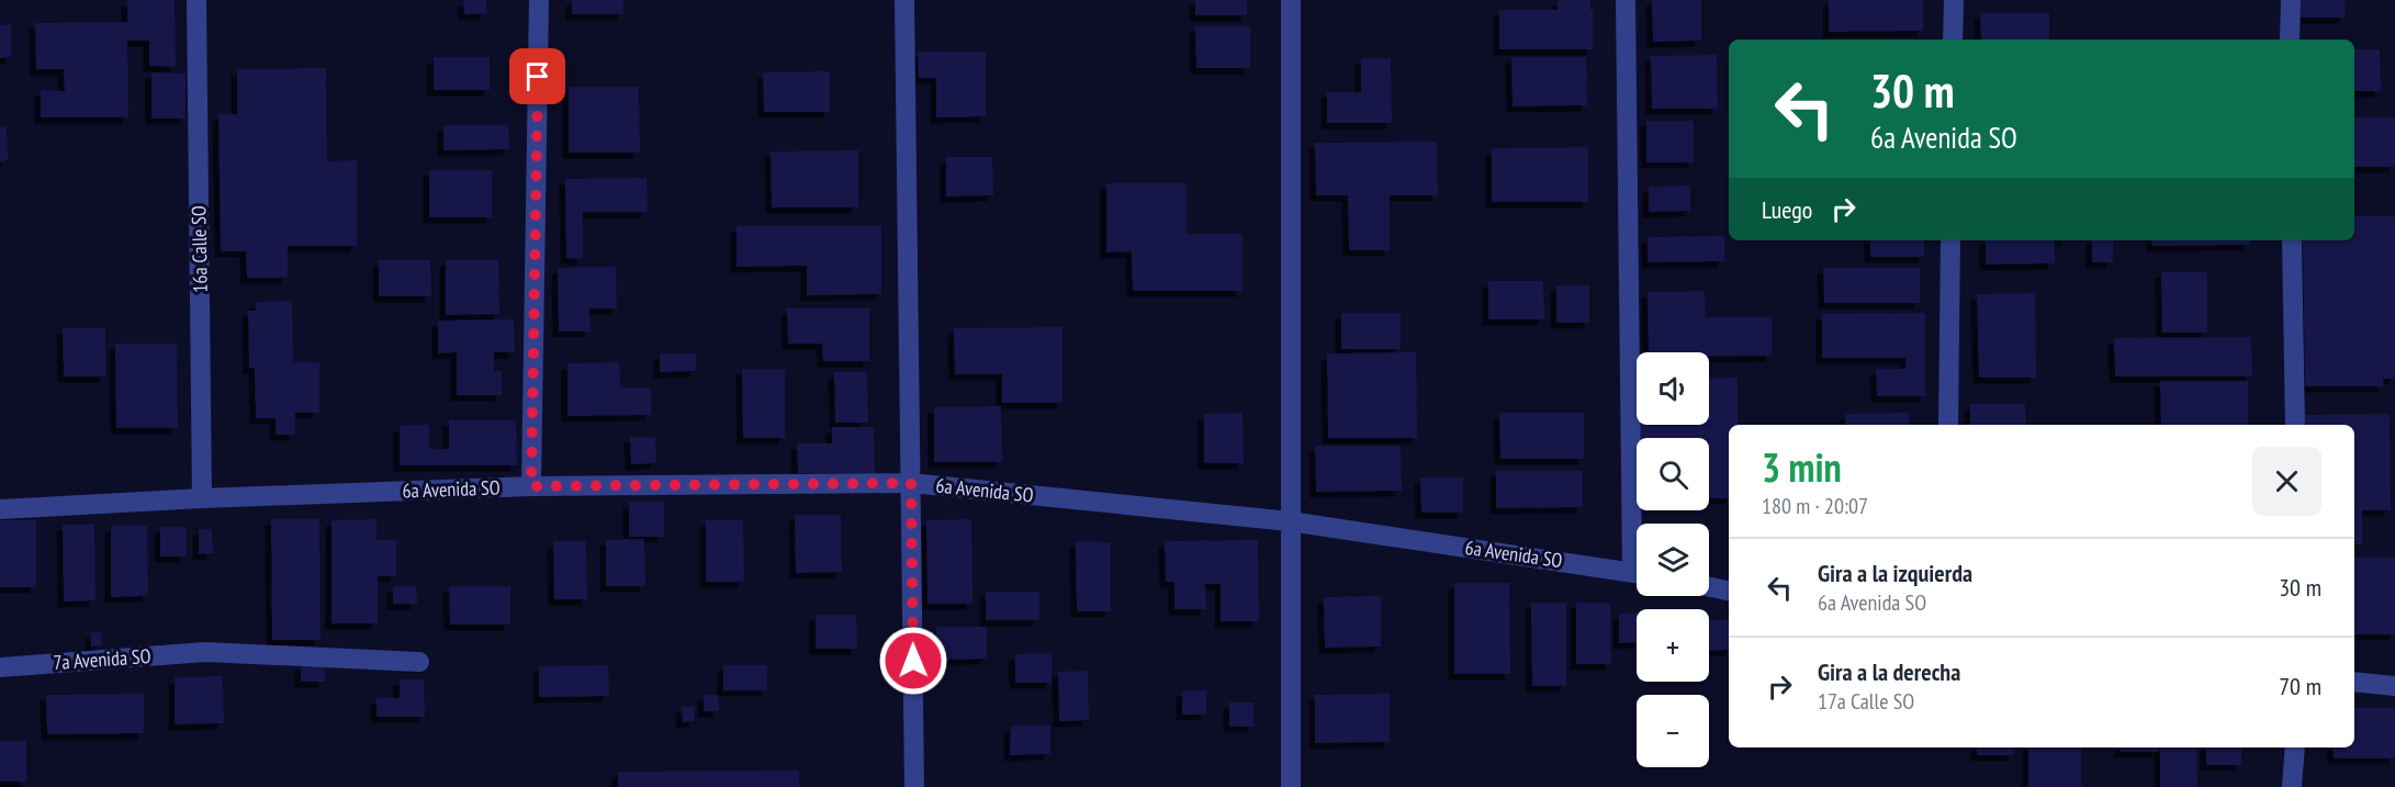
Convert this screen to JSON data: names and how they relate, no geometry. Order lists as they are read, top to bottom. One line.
{"streets":{"street":["16a Calle SO","6a Avenida SO","7a Avenida SO"]},"crossings":[["16a Calle SO","6a Avenida SO"]],"page":{"turn":["30 m","6a Avenida SO"],"then":"Luego","map_buttons":["+","−"],"heading":["3 min","180 m · 20:07"],"list":[{"name":"Gira a la izquierda","note":"6a Avenida SO","value":"30 m"},{"name":"Gira a la derecha","note":"17a Calle SO","value":"70 m"}]}}
